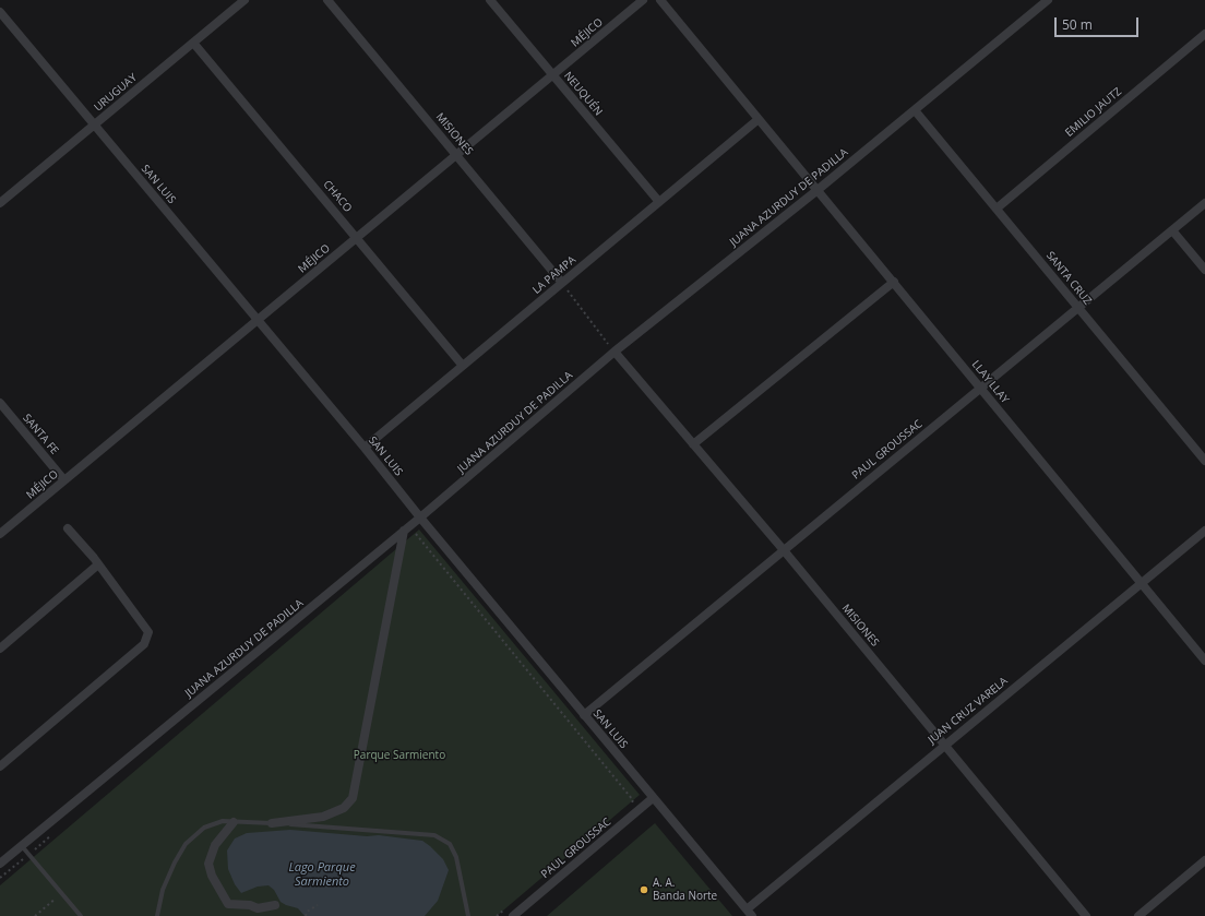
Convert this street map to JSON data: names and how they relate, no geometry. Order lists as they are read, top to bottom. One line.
{"streets":{"street":["MÉJICO","URUGUAY","NEUQUÉN","EMILIO JAUTZ","MISIONES","SAN LUIS","CHACO","JUANA AZURDUY DE PADILLA","LA PAMPA","SANTA CRUZ","LLAY LLAY","SANTA FE","PAUL GROUSSAC","JUAN CRUZ VARELA"]},"crossings":[["MÉJICO","NEUQUÉN"],["MÉJICO","MISIONES"],["MÉJICO","SAN LUIS"],["MÉJICO","CHACO"],["MÉJICO","SANTA FE"],["URUGUAY","SAN LUIS"],["URUGUAY","CHACO"],["NEUQUÉN","LA PAMPA"],["EMILIO JAUTZ","SANTA CRUZ"],["MISIONES","JUANA AZURDUY DE PADILLA"],["MISIONES","LA PAMPA"],["MISIONES","PAUL GROUSSAC"],["MISIONES","JUAN CRUZ VARELA"],["SAN LUIS","JUANA AZURDUY DE PADILLA"],["SAN LUIS","LA PAMPA"],["SAN LUIS","PAUL GROUSSAC"],["SAN LUIS","JUAN CRUZ VARELA"],["CHACO","LA PAMPA"],["JUANA AZURDUY DE PADILLA","SANTA CRUZ"],["JUANA AZURDUY DE PADILLA","LLAY LLAY"],["LA PAMPA","LLAY LLAY"],["SANTA CRUZ","PAUL GROUSSAC"],["LLAY LLAY","PAUL GROUSSAC"],["LLAY LLAY","JUAN CRUZ VARELA"]],"water":["Lago Parque Sarmiento"],"parks":["Parque Sarmiento"],"places":["A. A. Banda Norte"],"scale_bar":"50 m"}
